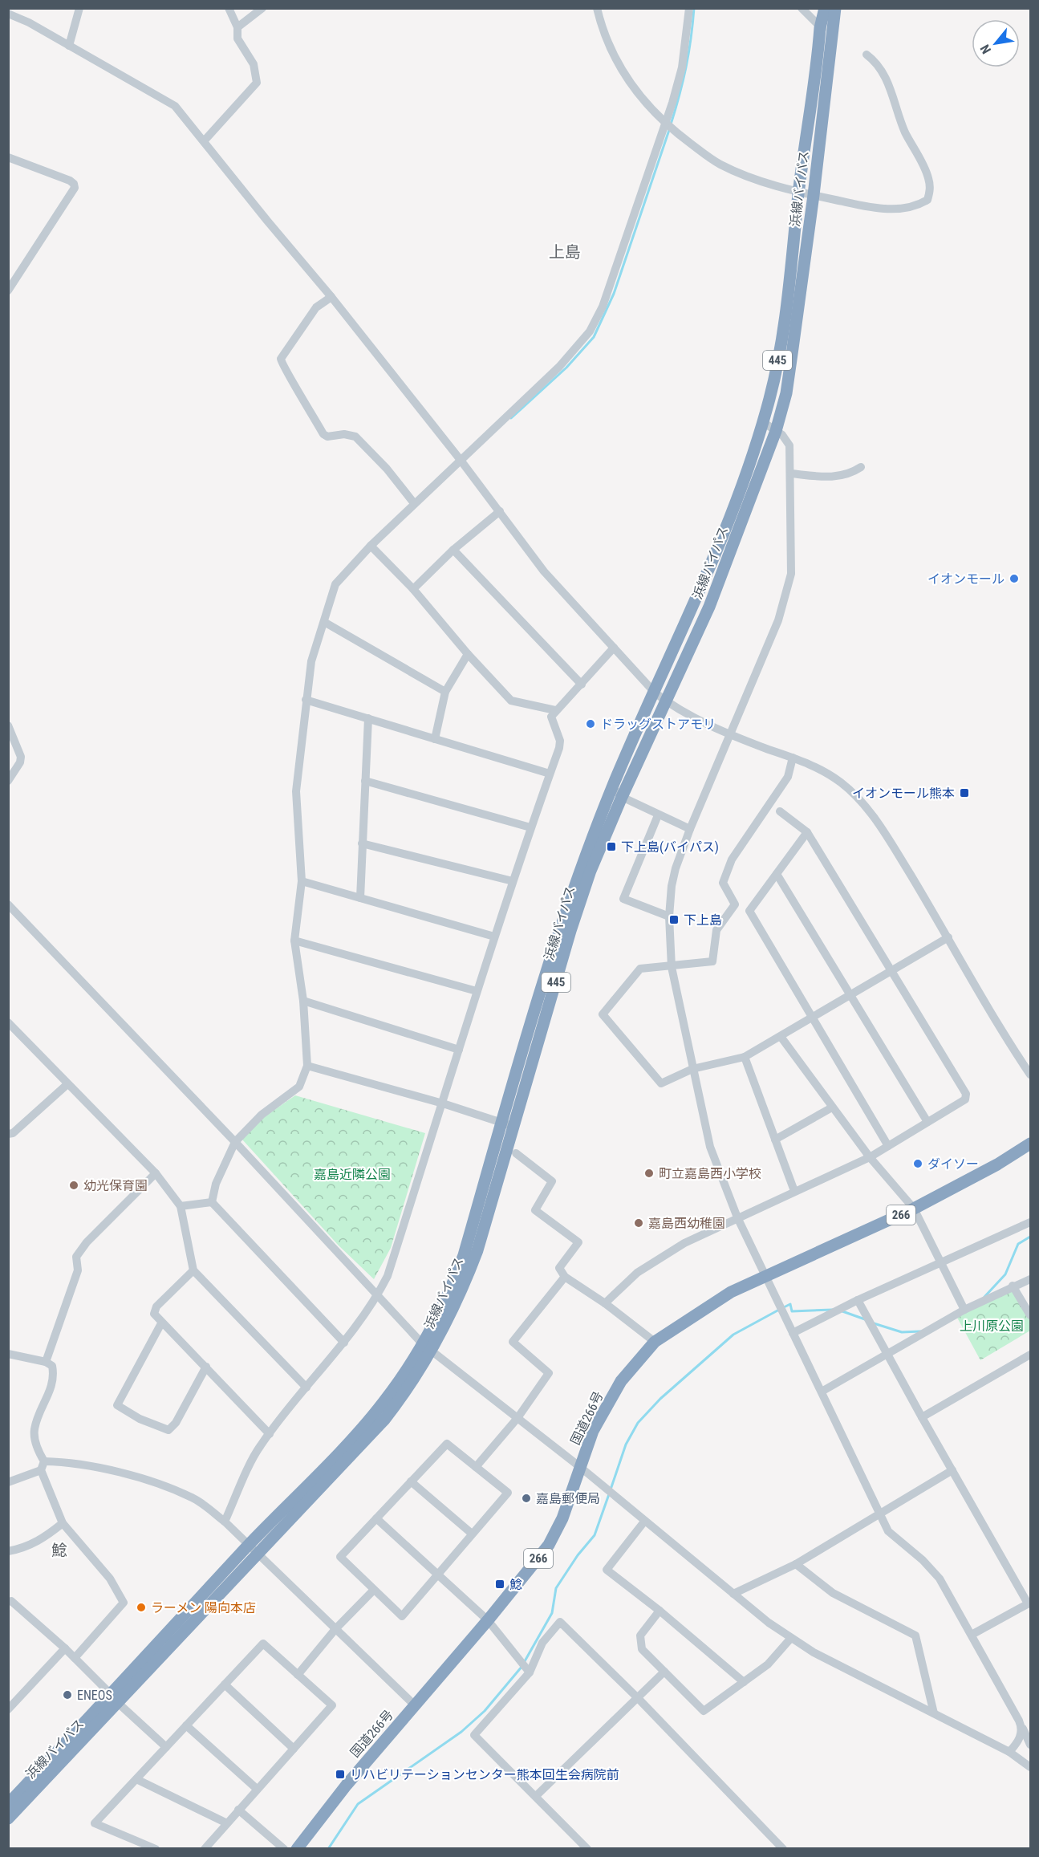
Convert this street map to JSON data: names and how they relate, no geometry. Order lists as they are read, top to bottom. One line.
{"streets":{"highway":["浜線バイパス","445","266","国道266号"]},"districts":["上島","鯰"],"parks":["嘉島近隣公園","上川原公園"],"places":{"other":["イオンモール","ドラッグストアモリ","ダイソー","町立嘉島西小学校","幼光保育園","嘉島西幼稚園","嘉島郵便局","ラーメン 陽向本店","ENEOS"],"transit":["イオンモール熊本","下上島(バイパス)","下上島","鯰","リハビリテーションセンター熊本回生会病院前"]},"north":"bottom left"}
